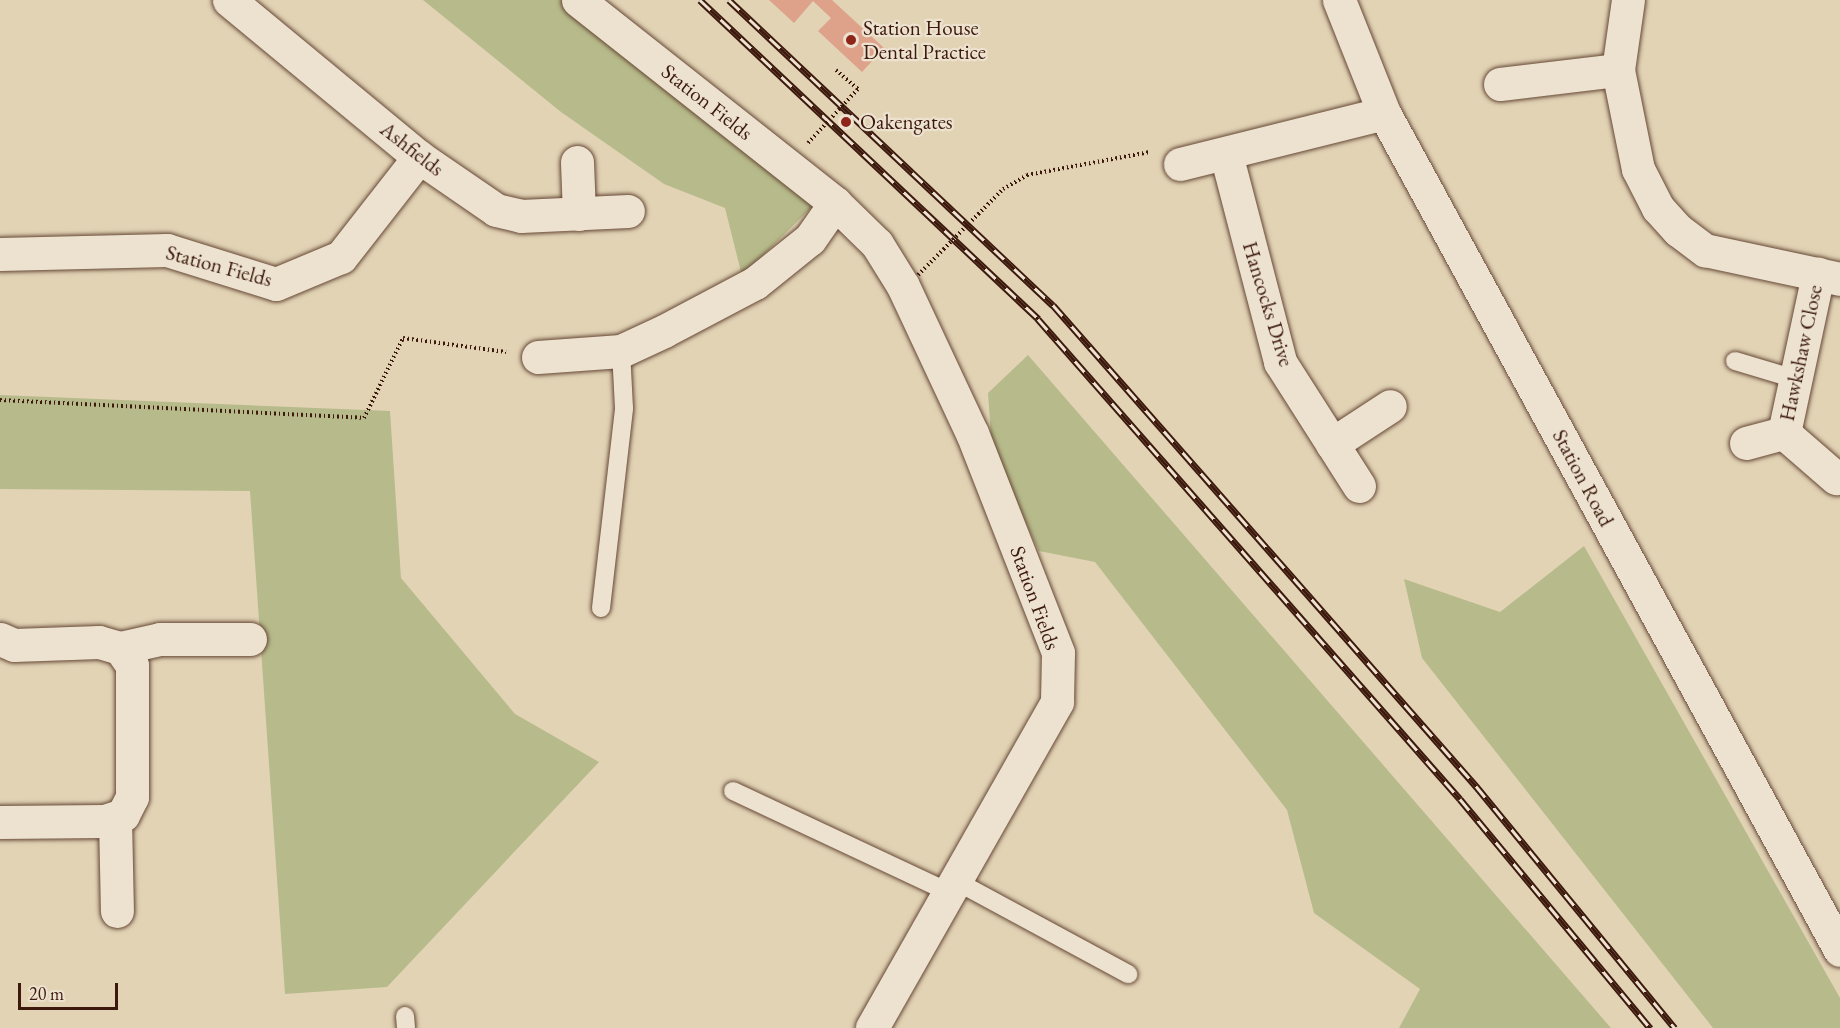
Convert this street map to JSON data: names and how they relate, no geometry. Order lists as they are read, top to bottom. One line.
{"streets":{"street":["Station Fields","Ashfields","Hancocks Drive","Hawkshaw Close","Station Road"]},"crossings":[["Station Fields","Ashfields"]],"places":["Station House Dental Practice","Oakengates"],"scale_bar":"20 m"}
